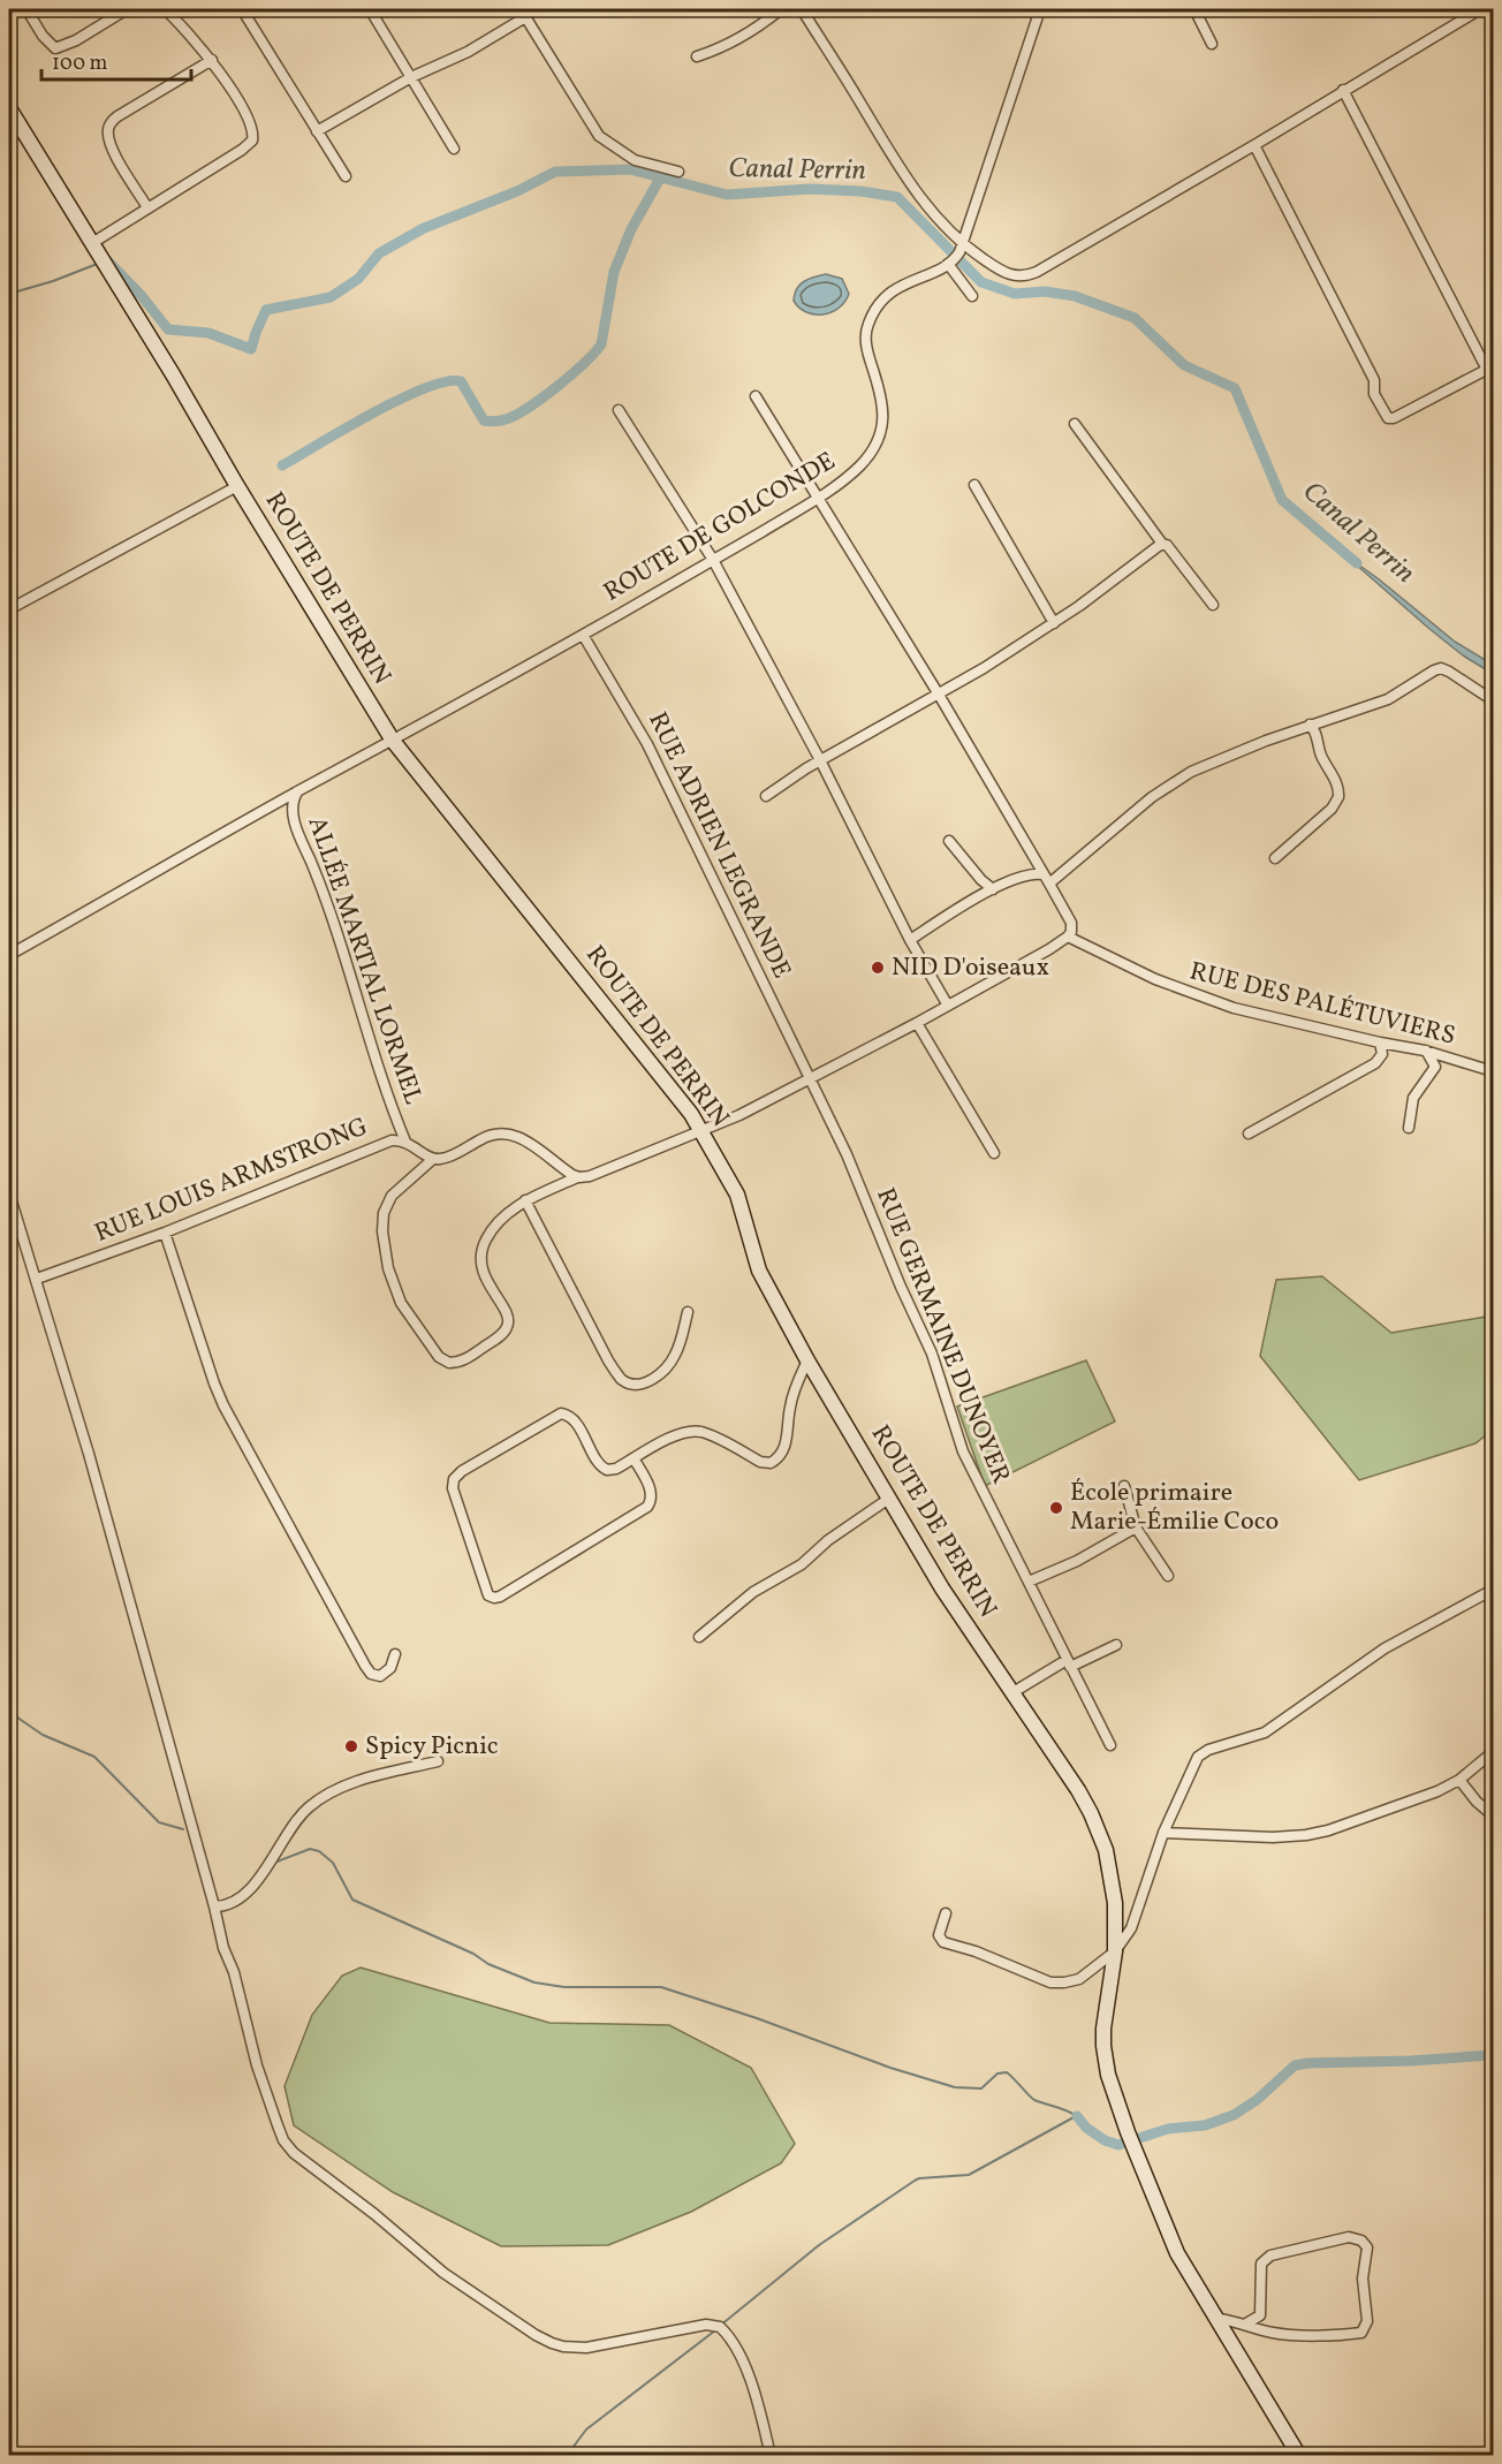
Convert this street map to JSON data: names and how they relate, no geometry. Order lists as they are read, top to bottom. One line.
{"streets":{"main road":["ROUTE DE PERRIN"],"street":["ROUTE DE GOLCONDE","RUE ADRIEN LEGRANDE","ALLÉE MARTIAL LORMEL","RUE DES PALÉTUVIERS","RUE LOUIS ARMSTRONG","RUE GERMAINE DUNOYER"]},"crossings":[["ROUTE DE GOLCONDE","ROUTE DE PERRIN"],["ROUTE DE GOLCONDE","RUE ADRIEN LEGRANDE"],["ROUTE DE GOLCONDE","ALLÉE MARTIAL LORMEL"],["RUE ADRIEN LEGRANDE","RUE GERMAINE DUNOYER"],["ALLÉE MARTIAL LORMEL","RUE LOUIS ARMSTRONG"]],"water":["Canal Perrin"],"places":["NID D'oiseaux","École primaire Marie-Émilie Coco","Spicy Picnic"],"scale_bar":"100 m"}
